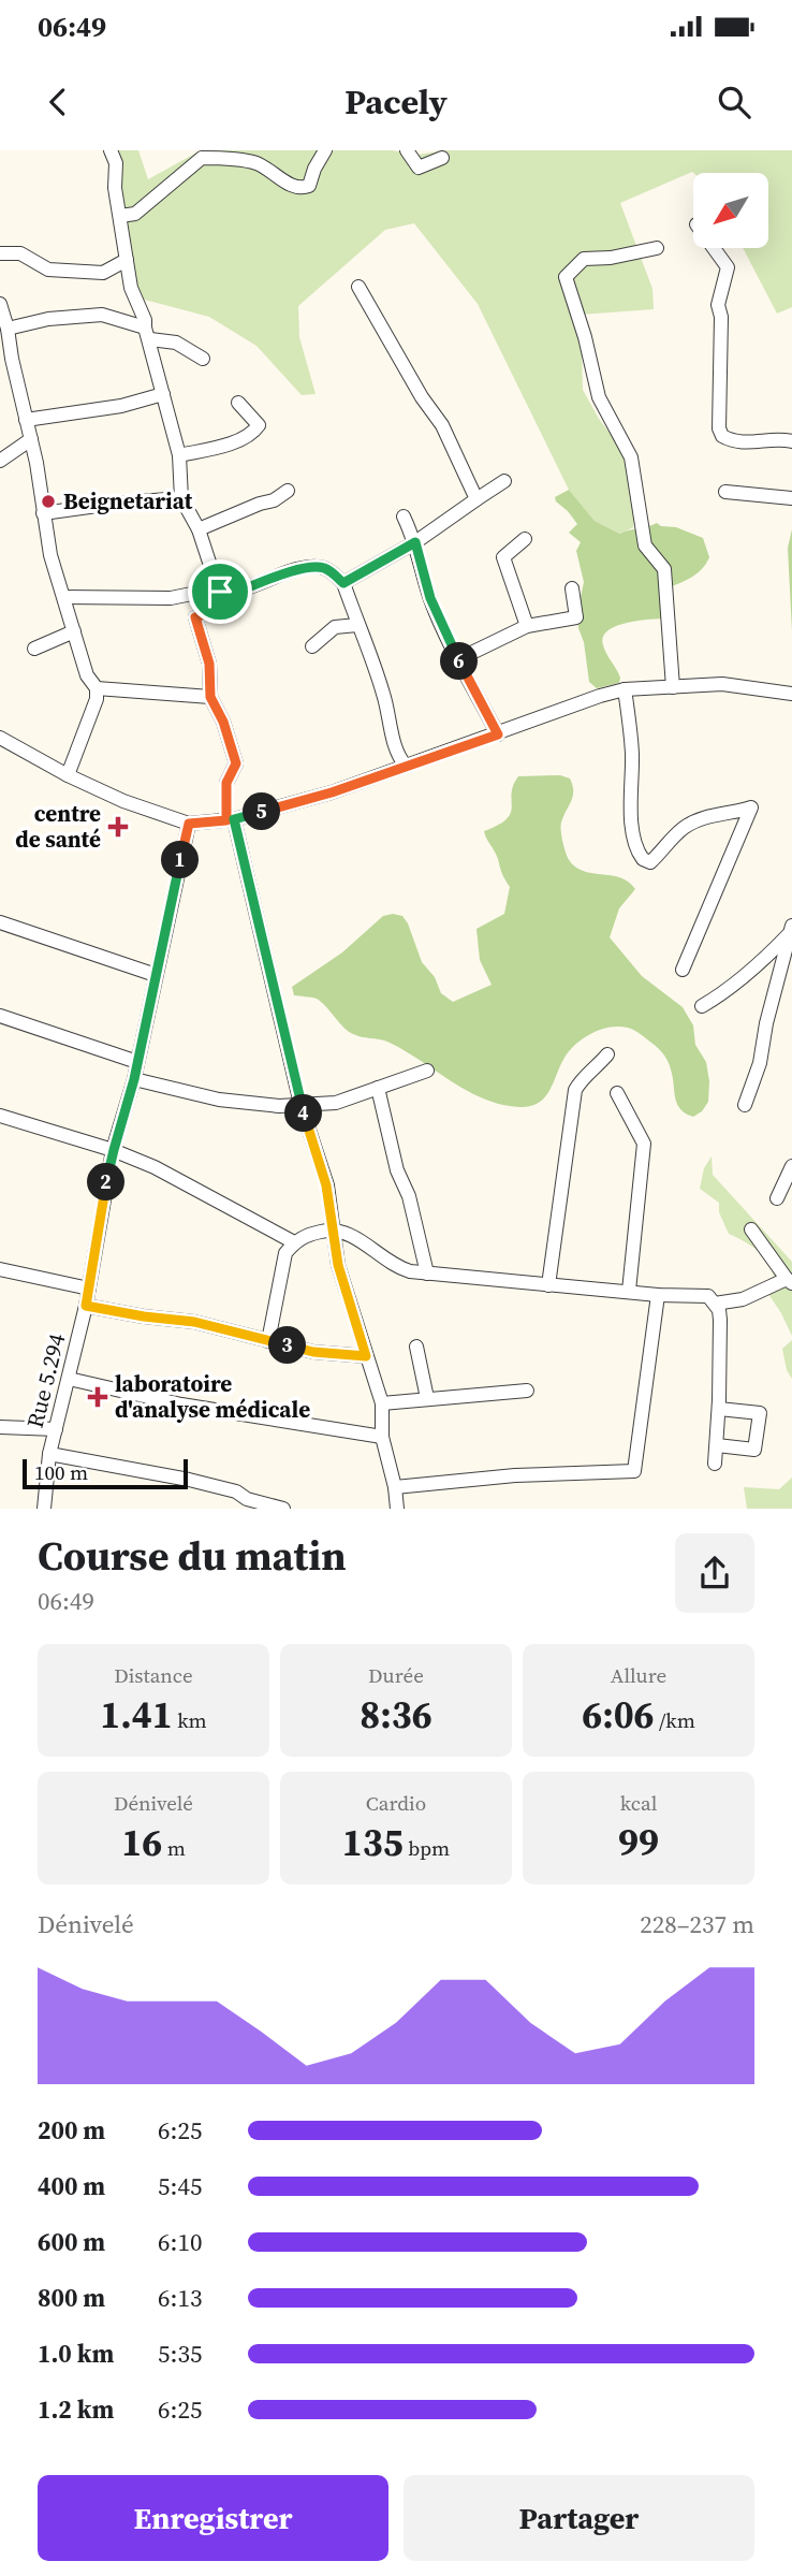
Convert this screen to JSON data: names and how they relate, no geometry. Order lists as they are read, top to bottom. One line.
{"streets":{"street":["Rue 5.294"]},"places":{"other":["Beignetariat"],"health":["centre de santé","laboratoire d'analyse médicale"]},"scale_bar":"100 m","north":"bottom left","page":{"status":"06:49","header":"Pacely","pins":["6","5","1","4","2","3"],"scale":"100 m","heading":["Course du matin","06:49"],"stats":[["Distance","1.41 km"],["Durée","8:36"],["Allure","6:06 /km"],["Dénivelé","16 m"],["Cardio","135 bpm"],["kcal","99"]],"chart":["Dénivelé","228–237 m"],"list":[{"name":"200 m","note":"6:25"},{"name":"400 m","note":"5:45"},{"name":"600 m","note":"6:10"},{"name":"800 m","note":"6:13"},{"name":"1.0 km","note":"5:35"},{"name":"1.2 km","note":"6:25"}],"buttons":["Enregistrer","Partager"]}}
